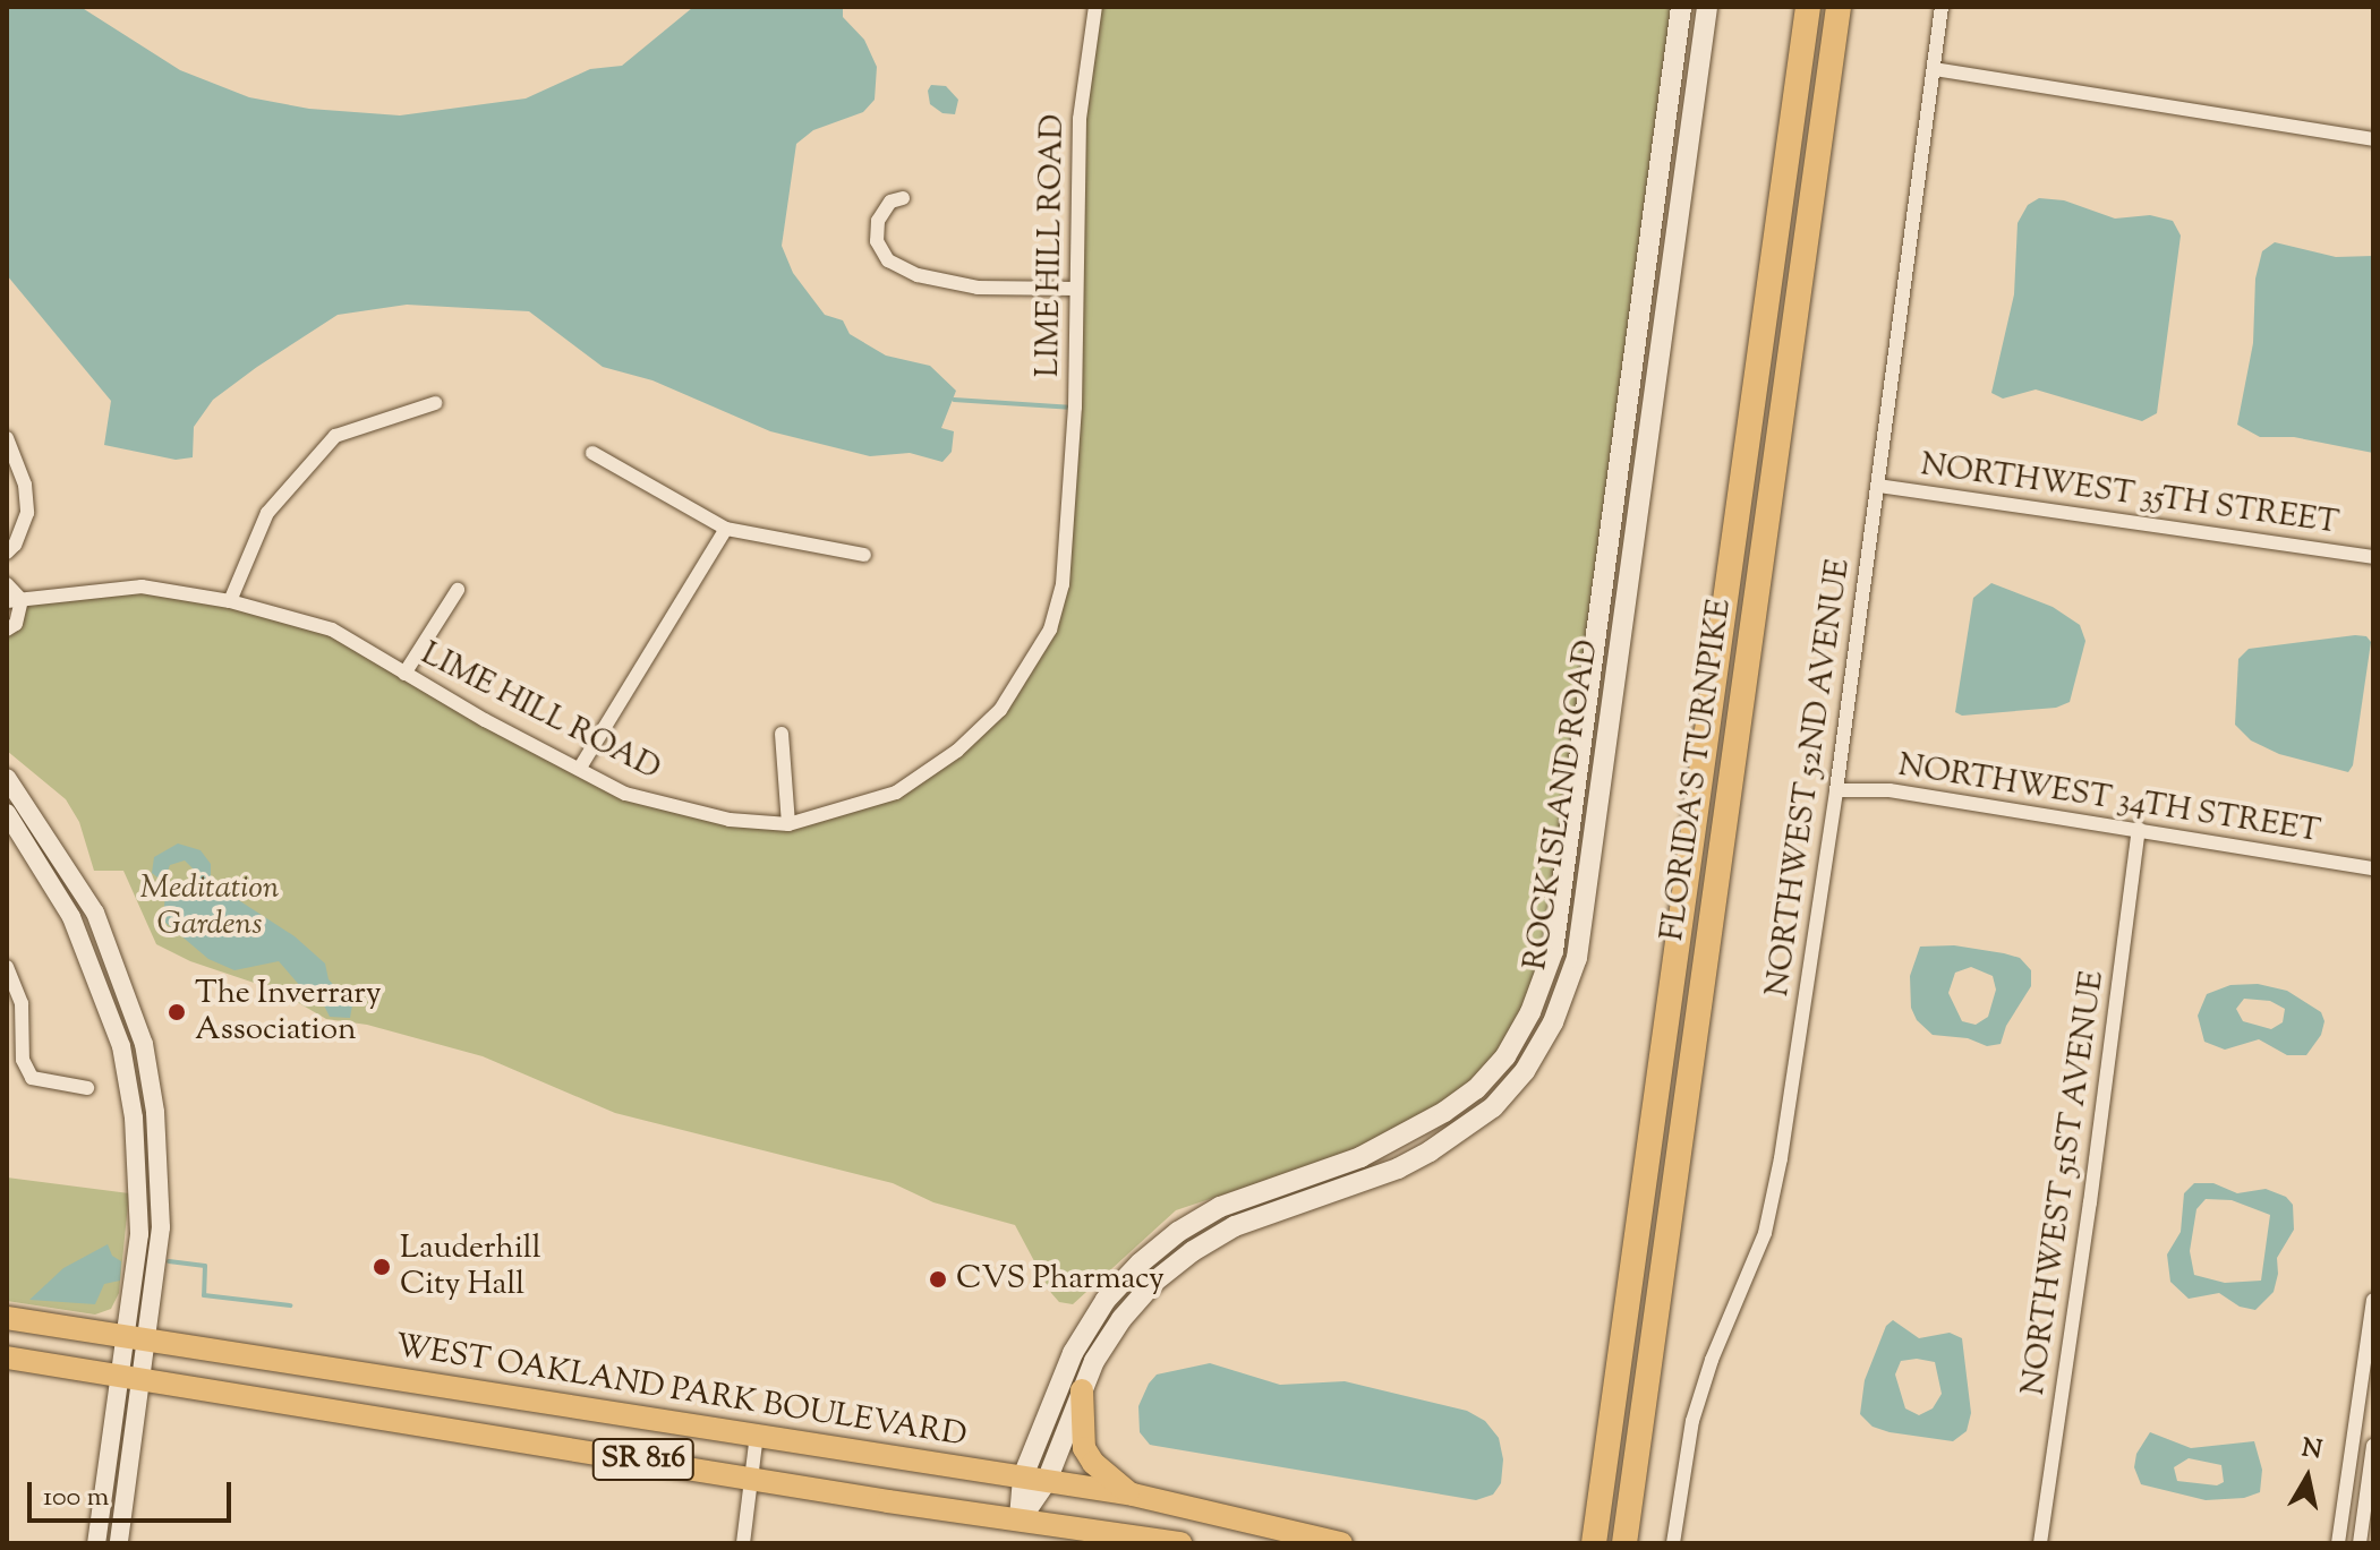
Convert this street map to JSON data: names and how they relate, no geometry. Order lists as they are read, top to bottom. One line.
{"streets":{"highway":["FLORIDA'S TURNPIKE"],"main road":["ROCK ISLAND ROAD","WEST OAKLAND PARK BOULEVARD","SR 816"],"street":["LIME HILL ROAD","NORTHWEST 35TH STREET","NORTHWEST 52ND AVENUE","NORTHWEST 34TH STREET","NORTHWEST 51ST AVENUE"]},"crossings":[["NORTHWEST 35TH STREET","NORTHWEST 52ND AVENUE"],["NORTHWEST 52ND AVENUE","NORTHWEST 34TH STREET"],["NORTHWEST 34TH STREET","NORTHWEST 51ST AVENUE"],["ROCK ISLAND ROAD","WEST OAKLAND PARK BOULEVARD"],["ROCK ISLAND ROAD","SR 816"]],"parks":["Meditation Gardens"],"places":["The Inverrary Association","Lauderhill City Hall","CVS Pharmacy"],"scale_bar":"100 m","north":"top"}
